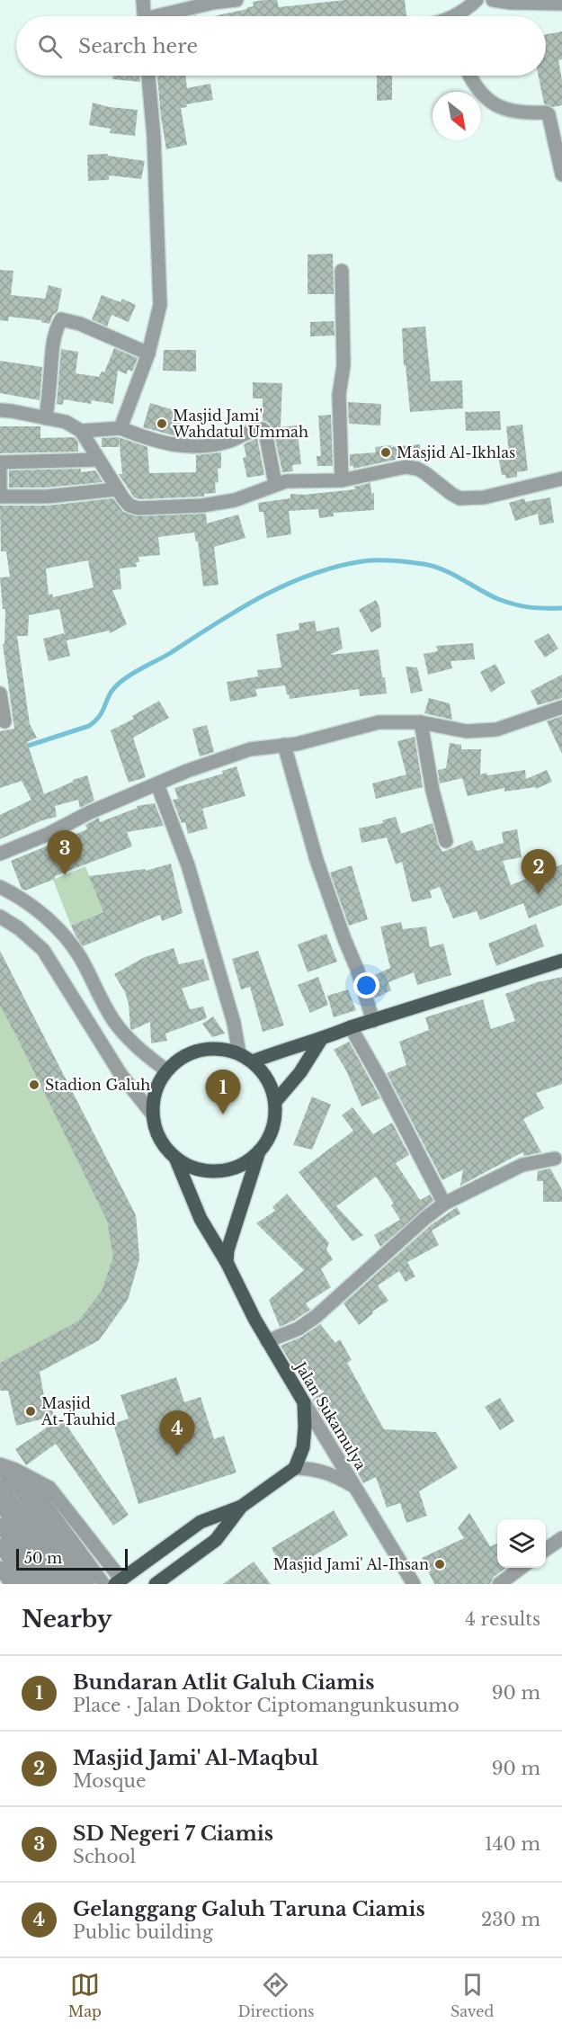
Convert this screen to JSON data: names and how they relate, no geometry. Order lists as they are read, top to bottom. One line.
{"streets":{"main road":["Jalan Sukamulya"]},"places":["Masjid Jami' Wahdatul Ummah","Masjid Al-Ikhlas","Stadion Galuh","Masjid At-Tauhid","Masjid Jami' Al-Ihsan"],"scale_bar":"50 m","north":"bottom right","page":{"search":"Search here","pins":["3","2","1","4"],"scale":"50 m","heading":["Nearby","4 results"],"list":[{"mark":"1","name":"Bundaran Atlit Galuh Ciamis","note":"Place · Jalan Doktor Ciptomangunkusumo","value":"90 m"},{"mark":"2","name":"Masjid Jami' Al-Maqbul","note":"Mosque","value":"90 m"},{"mark":"3","name":"SD Negeri 7 Ciamis","note":"School","value":"140 m"},{"mark":"4","name":"Gelanggang Galuh Taruna Ciamis","note":"Public building","value":"230 m"}],"nav":["Map","Directions","Saved"]}}
